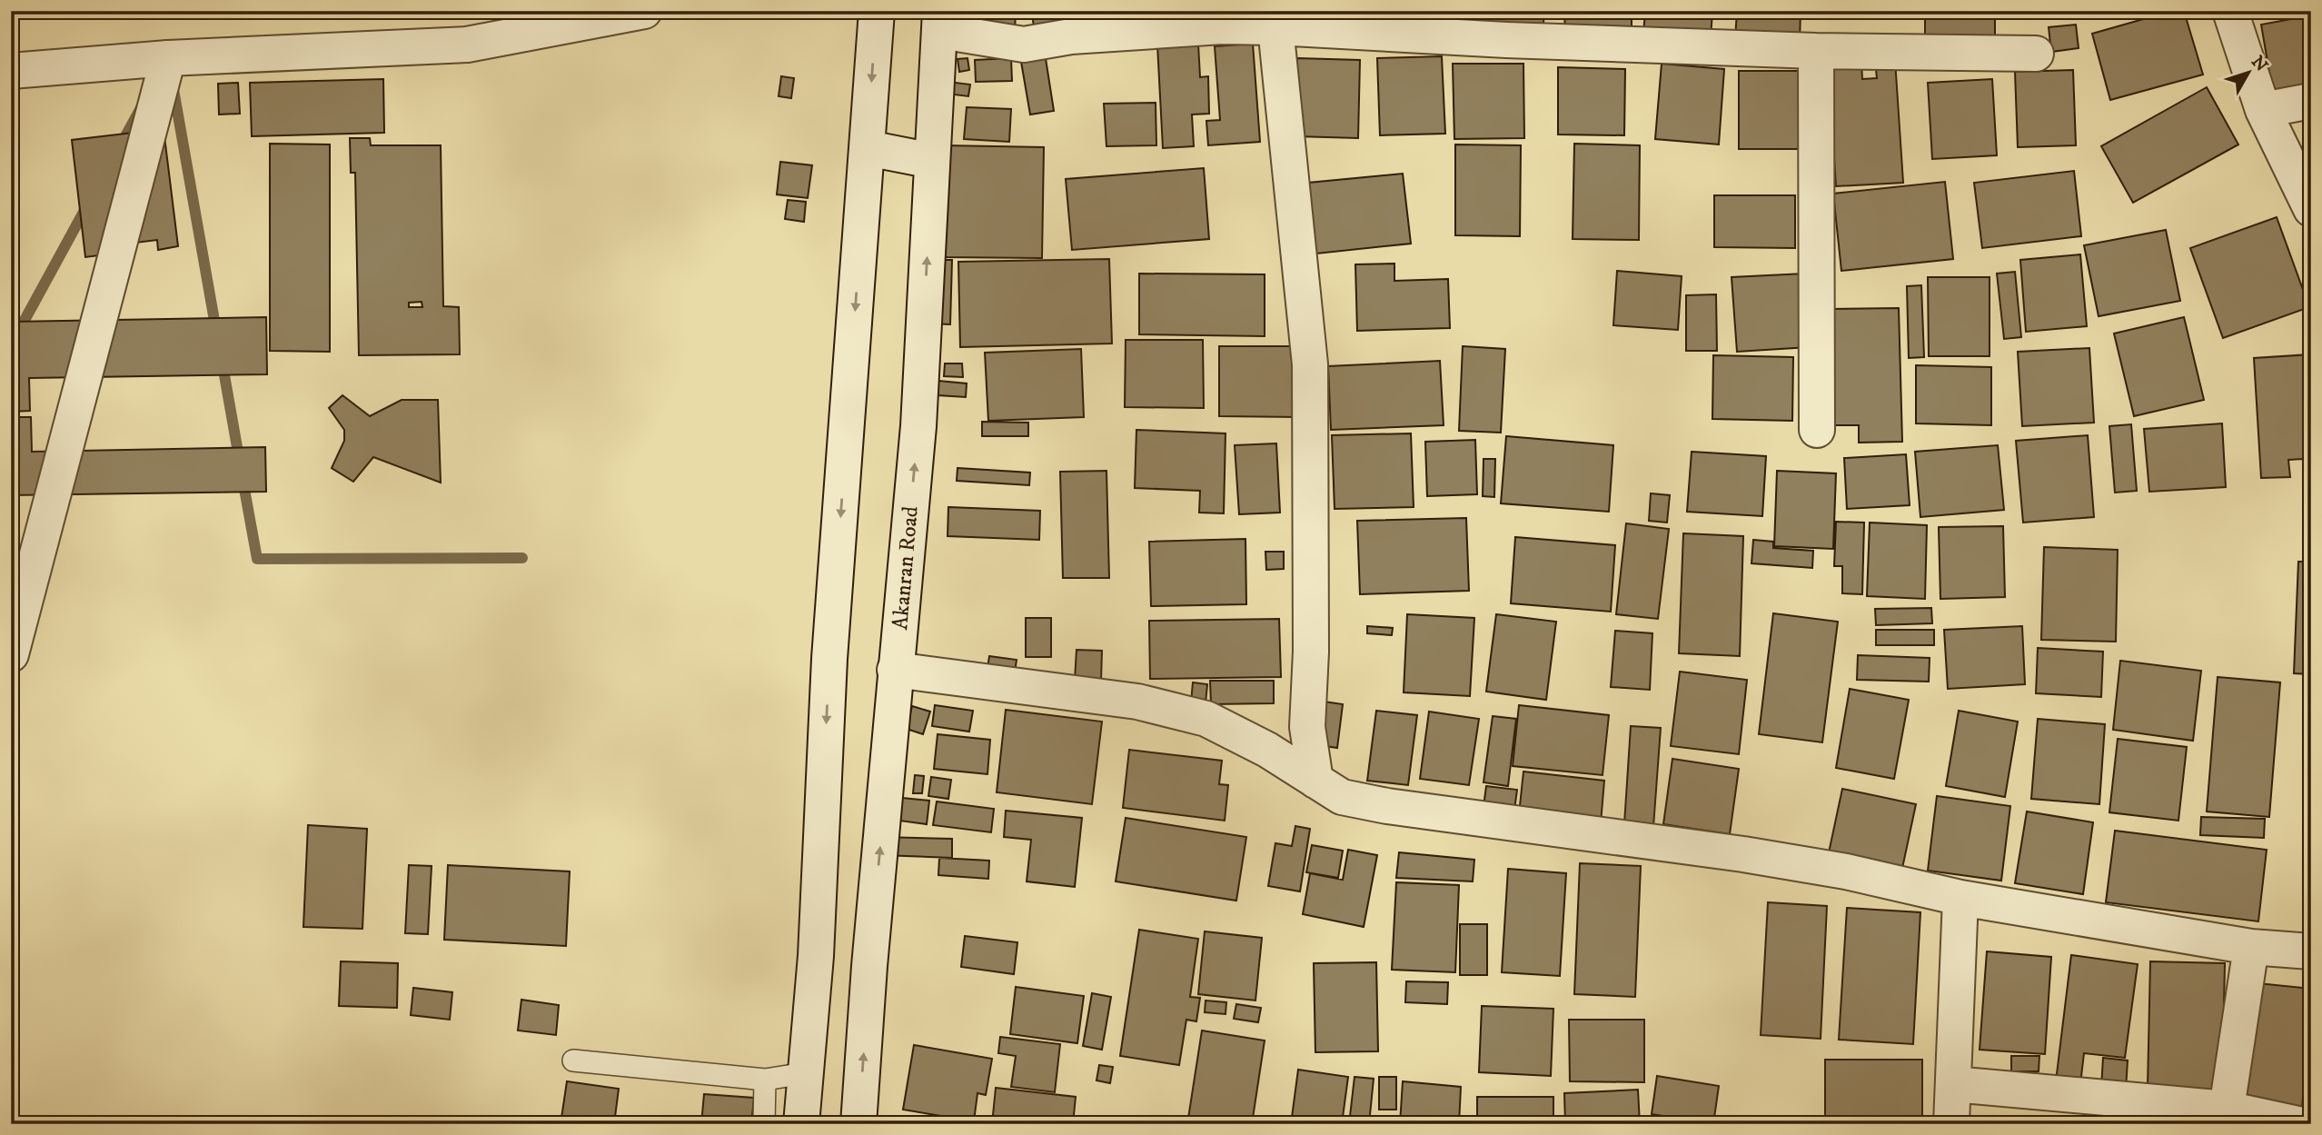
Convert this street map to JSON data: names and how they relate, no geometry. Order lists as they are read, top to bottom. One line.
{"streets":{"street":["Akanran Road"]},"north":"top right"}
